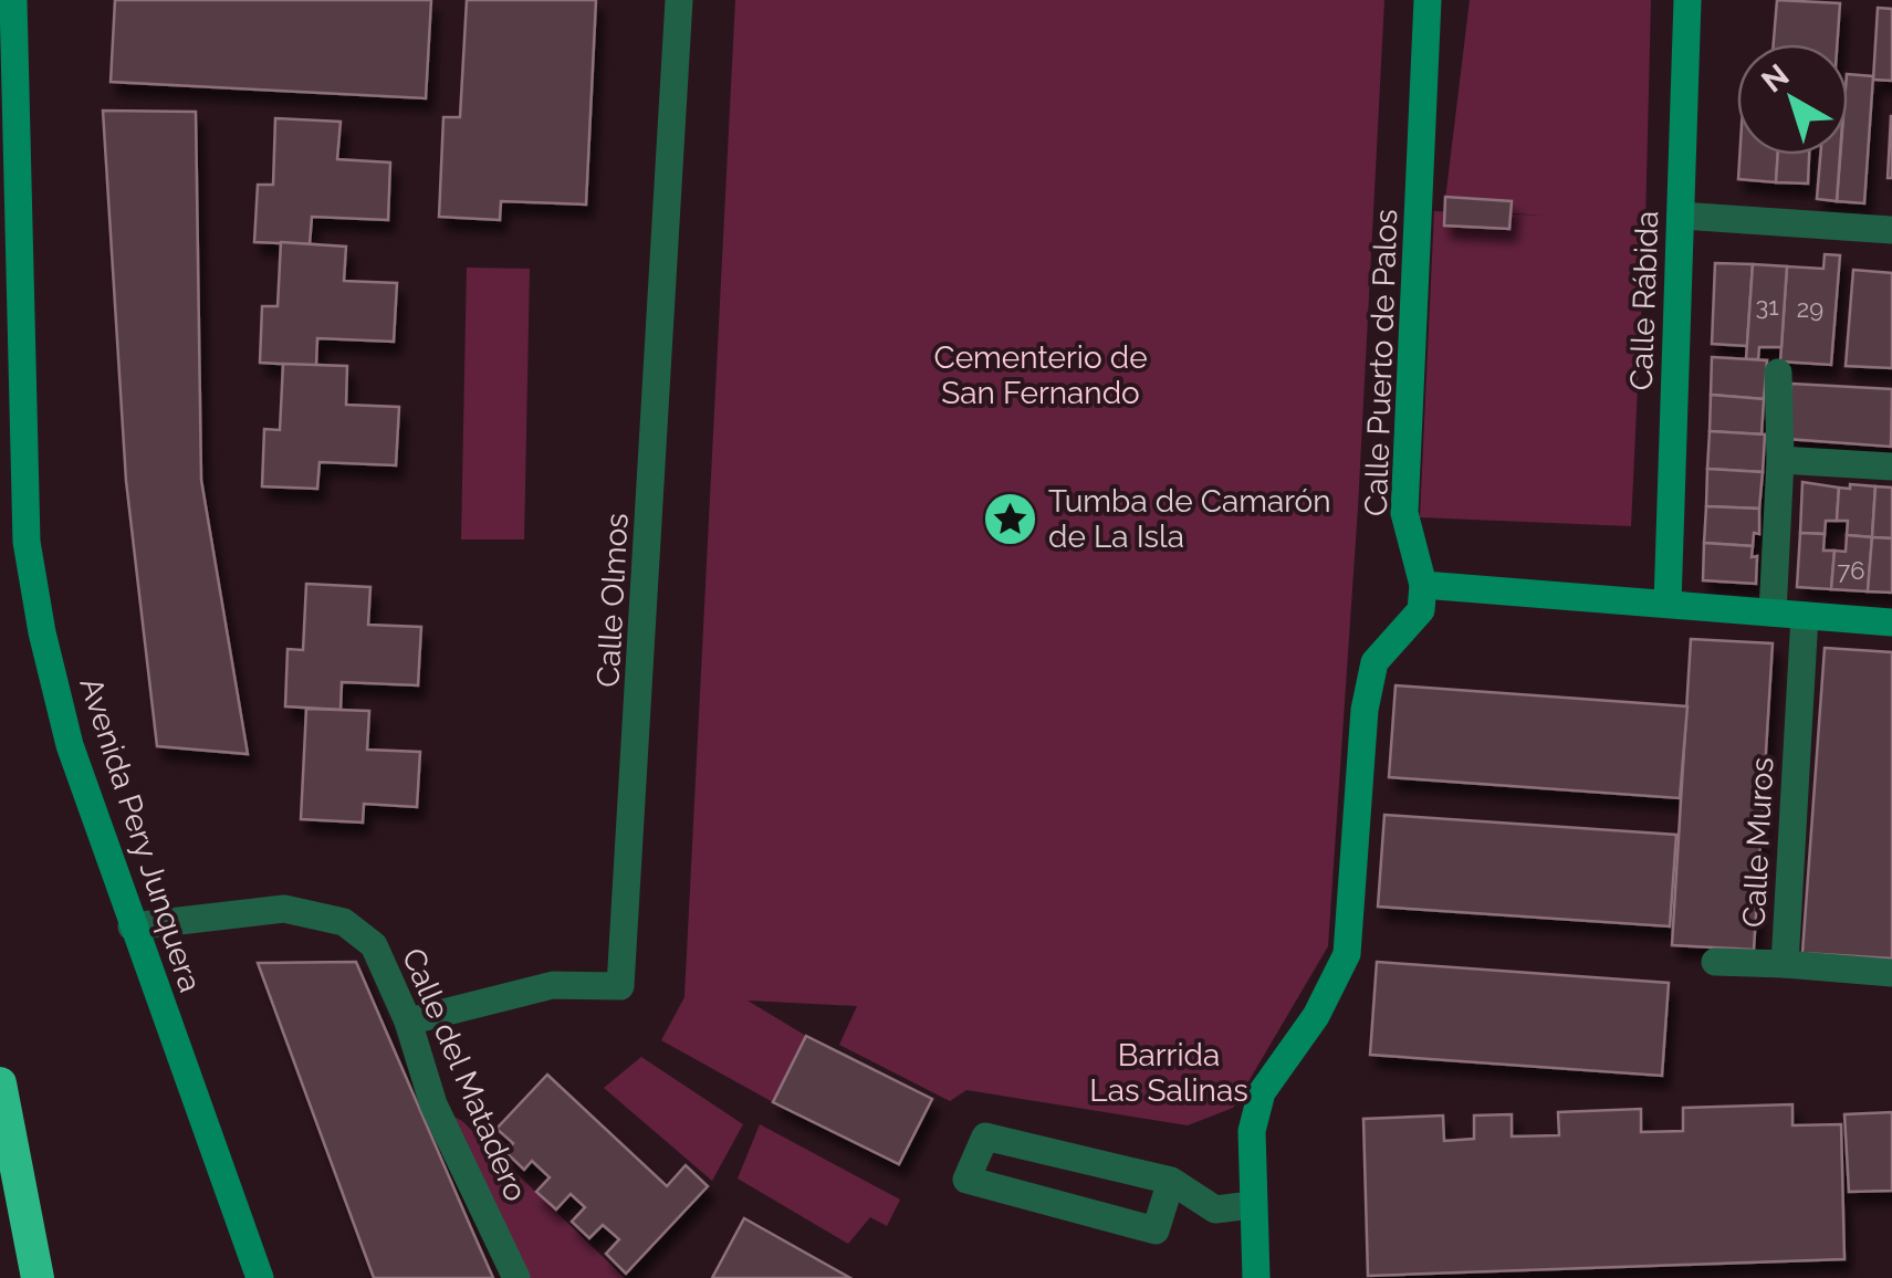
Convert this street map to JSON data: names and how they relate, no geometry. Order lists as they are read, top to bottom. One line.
{"streets":{"street":["Calle Rábida","Calle Puerto de Palos","Calle Olmos","Avenida Pery Junquera","Calle Muros","Calle del Matadero"]},"crossings":[["Calle Olmos","Calle del Matadero"],["Avenida Pery Junquera","Calle del Matadero"]],"parks":["Cementerio de San Fernando","Barrida Las Salinas"],"places":{"place":["Tumba de Camarón de La Isla"]},"house_numbers":["31","29","76"],"north":"top left"}
